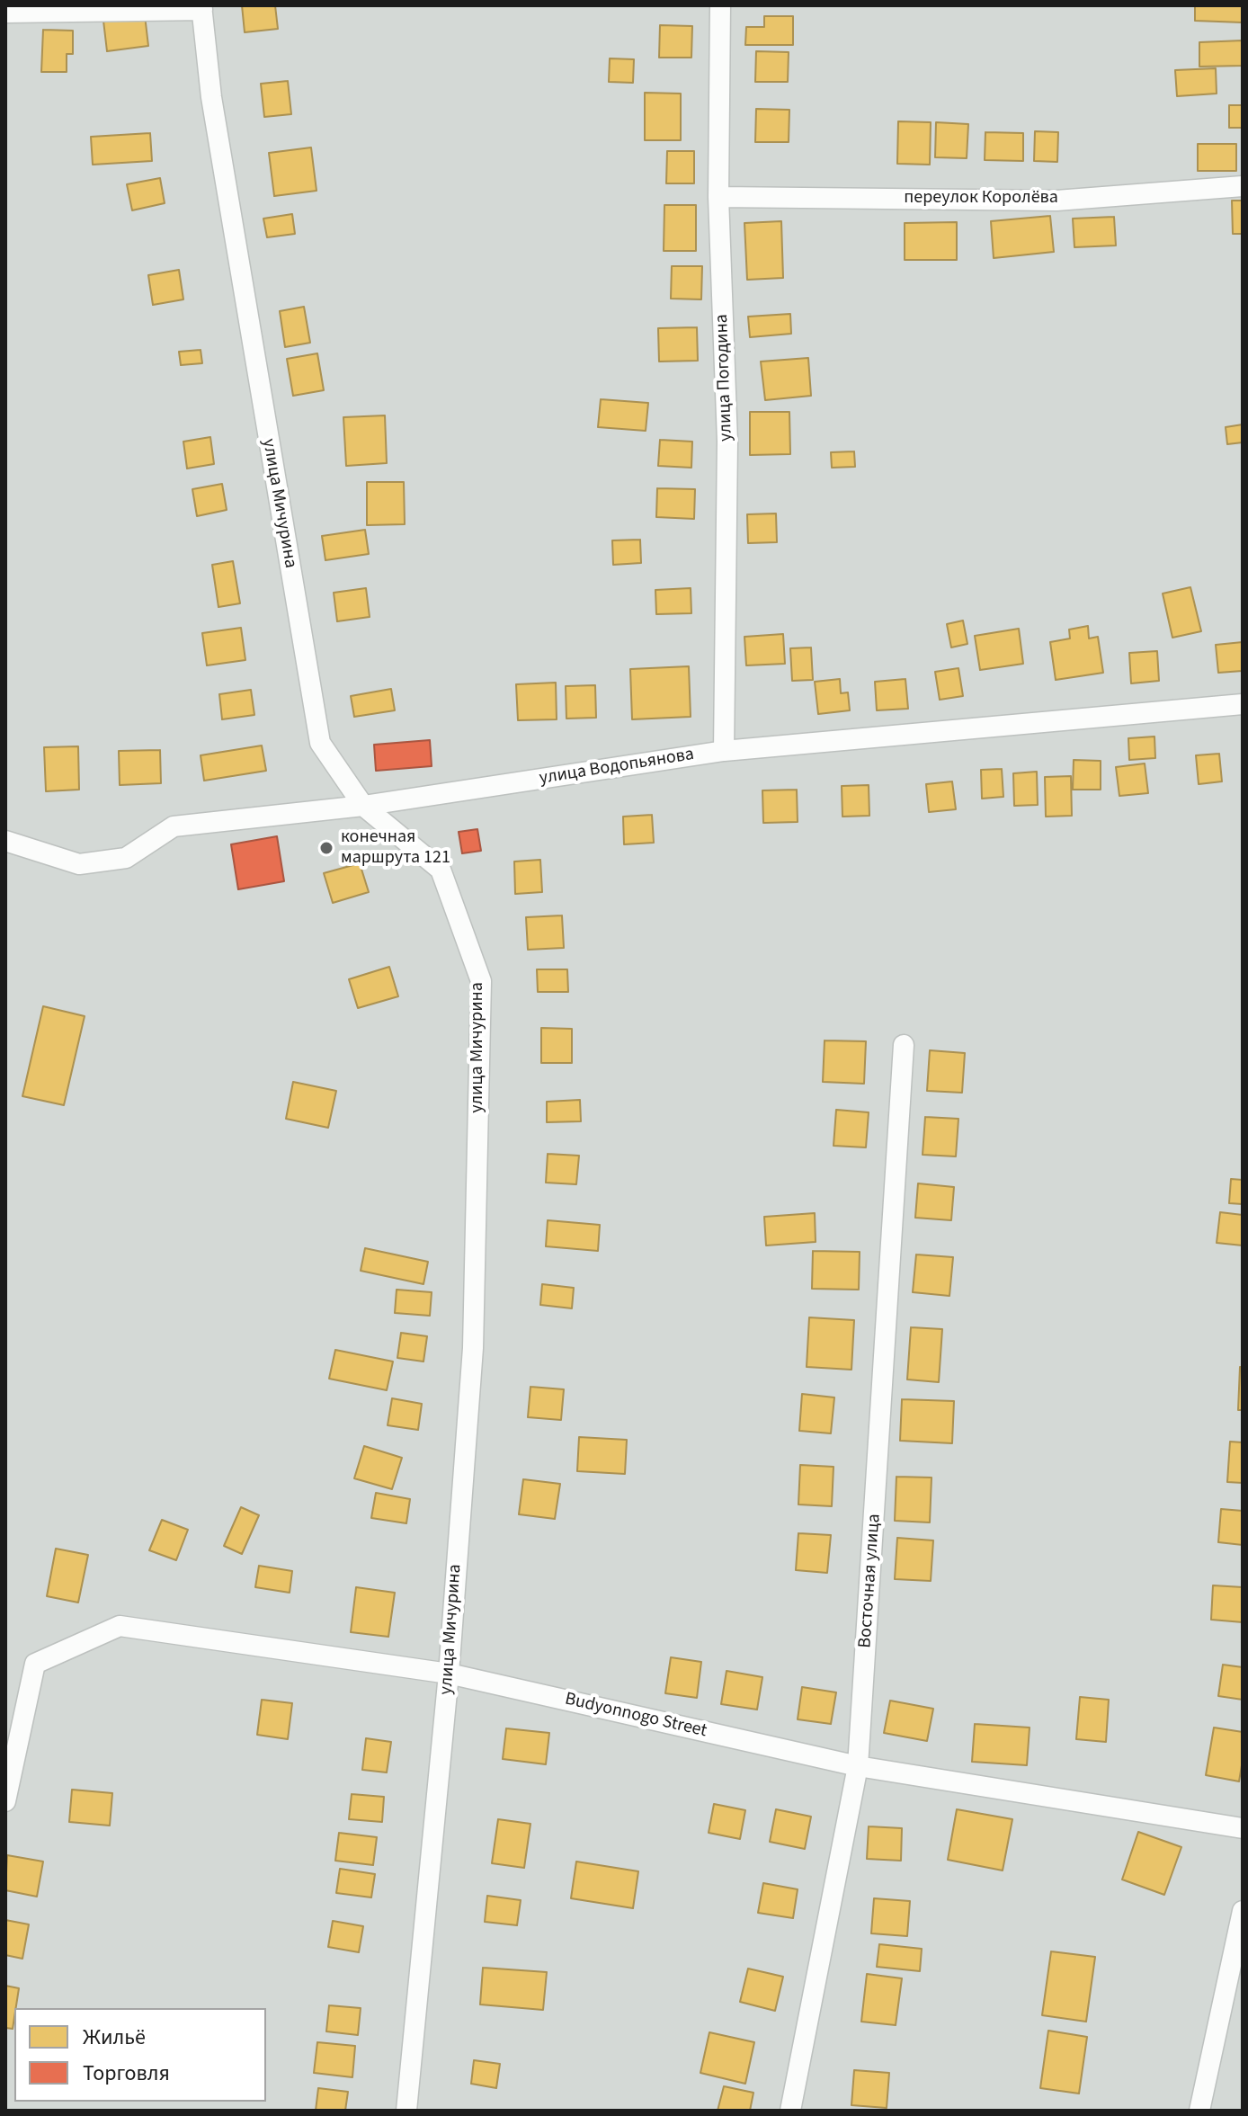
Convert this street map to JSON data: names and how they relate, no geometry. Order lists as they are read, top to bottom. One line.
{"streets":{"street":["переулок Королёва","улица Погодина","улица Мичурина","улица Водопьянова","Восточная улица","Budyonnogo Street"]},"crossings":[["переулок Королёва","улица Погодина"],["улица Погодина","улица Водопьянова"],["улица Мичурина","улица Водопьянова"],["улица Мичурина","Budyonnogo Street"],["Восточная улица","Budyonnogo Street"]],"places":["конечная маршрута 121"],"legend":["Жильё","Торговля"]}
